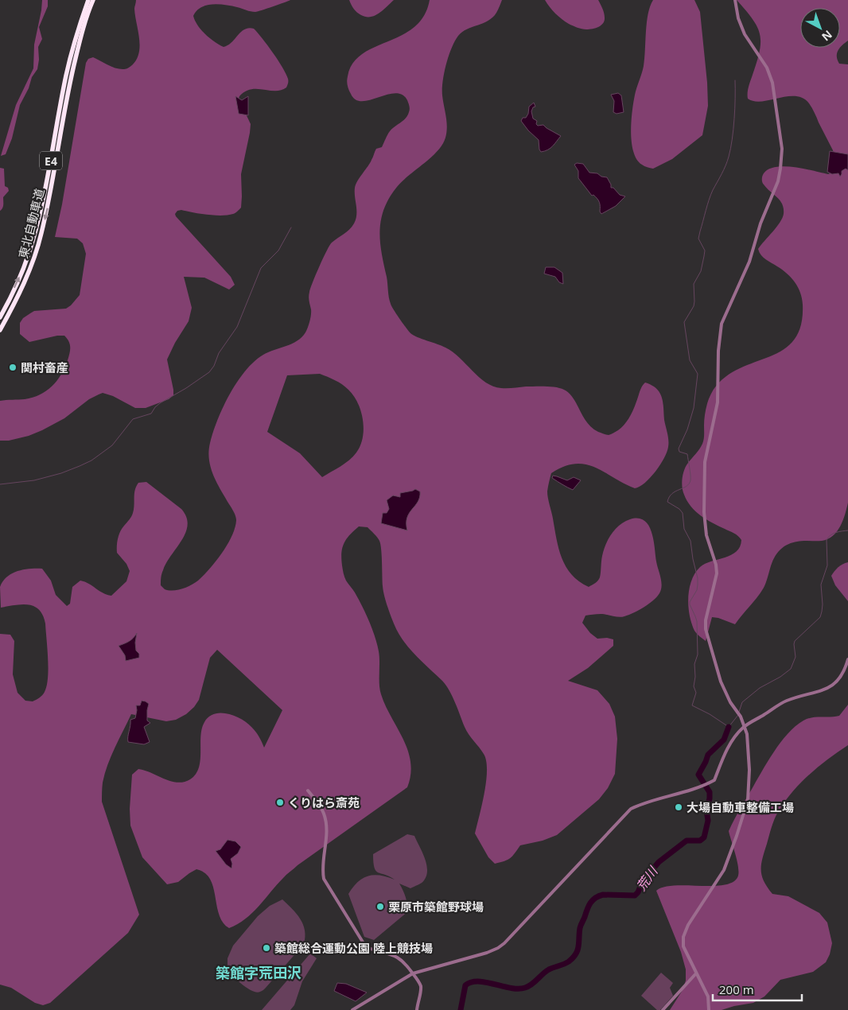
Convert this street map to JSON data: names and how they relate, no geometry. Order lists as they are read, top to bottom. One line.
{"streets":{"highway":["E4","東北自動車道"]},"districts":["築館字荒田沢"],"water":["荒川"],"places":["関村畜産","くりはら斎苑","大場自動車整備工場","栗原市築館野球場","築館総合運動公園 陸上競技場"],"scale_bar":"200 m","north":"bottom right"}
